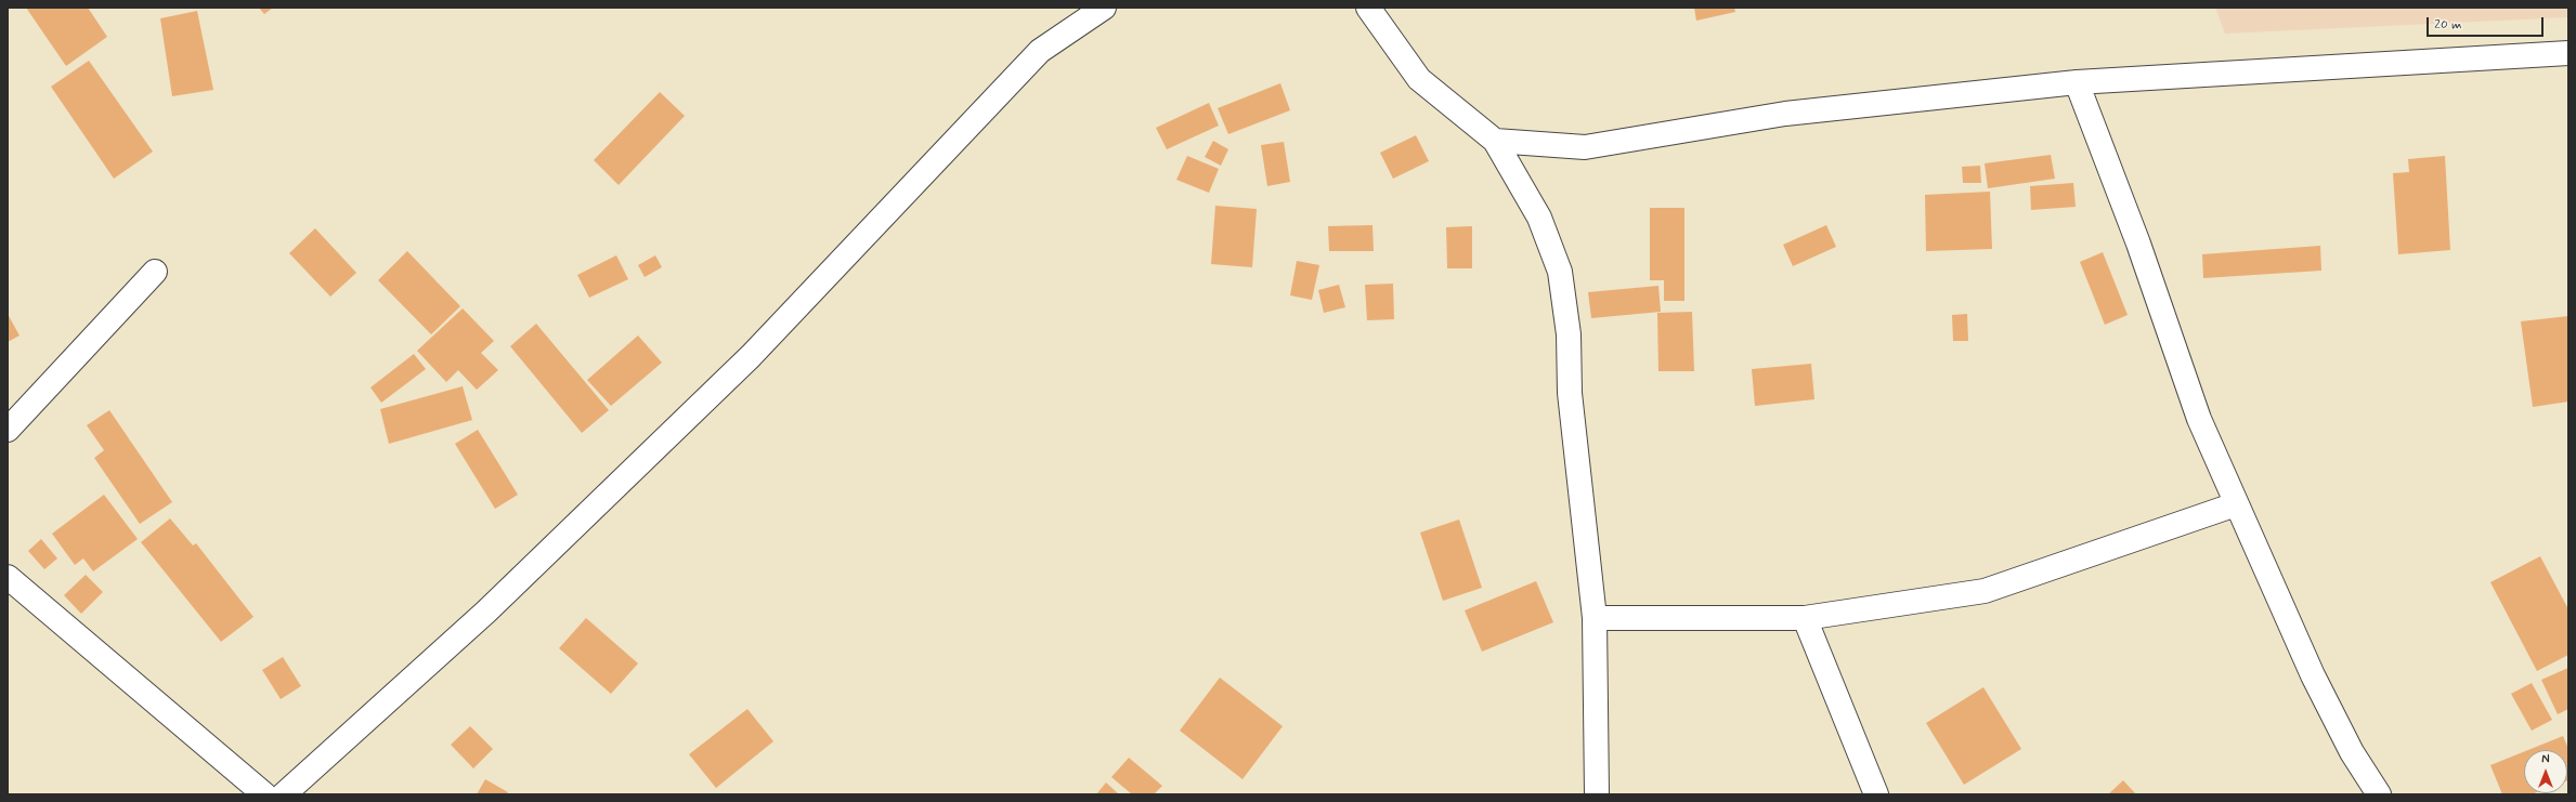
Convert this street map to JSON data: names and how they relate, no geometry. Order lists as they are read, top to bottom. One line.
{"scale_bar":"20 m","north":"top"}
